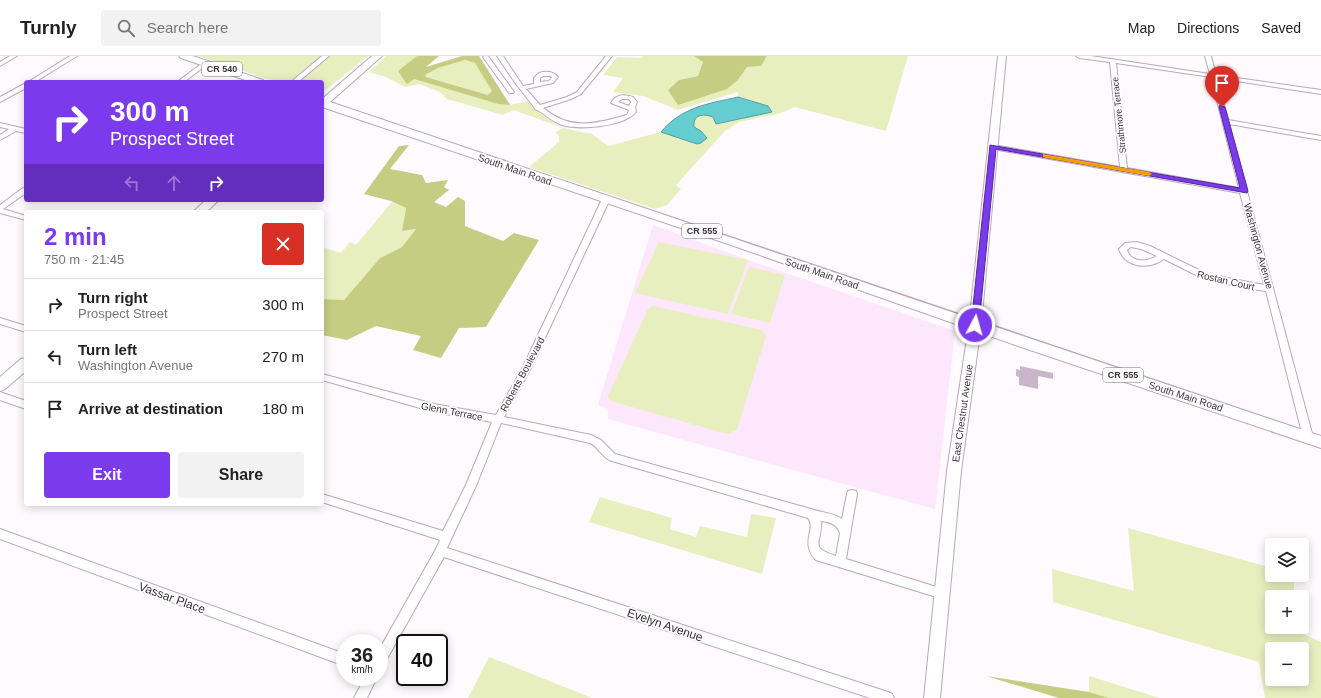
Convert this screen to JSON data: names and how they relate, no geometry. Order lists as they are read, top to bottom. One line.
{"streets":{"main road":["CR 540","South Main Road","CR 555"],"street":["Strathmore Terrace","Washington Avenue","Rostan Court","Roberts Boulevard","Glenn Terrace","East Chestnut Avenue","Vassar Place","Evelyn Avenue"]},"crossings":[["South Main Road","Washington Avenue"],["South Main Road","Roberts Boulevard"],["South Main Road","East Chestnut Avenue"],["Washington Avenue","Rostan Court"],["Roberts Boulevard","Glenn Terrace"],["Roberts Boulevard","Evelyn Avenue"]],"page":{"header":"Turnly","search":"Search here","nav":["Map","Directions","Saved"],"turn":["300 m","Prospect Street"],"heading":["2 min","750 m · 21:45"],"list":[{"name":"Turn right","note":"Prospect Street","value":"300 m"},{"name":"Turn left","note":"Washington Avenue","value":"270 m"},{"name":"Arrive at destination","value":"180 m"}],"buttons":["Exit","Share"],"map_buttons":["+","−"],"speed":"36 km/h","limit":"40"}}
